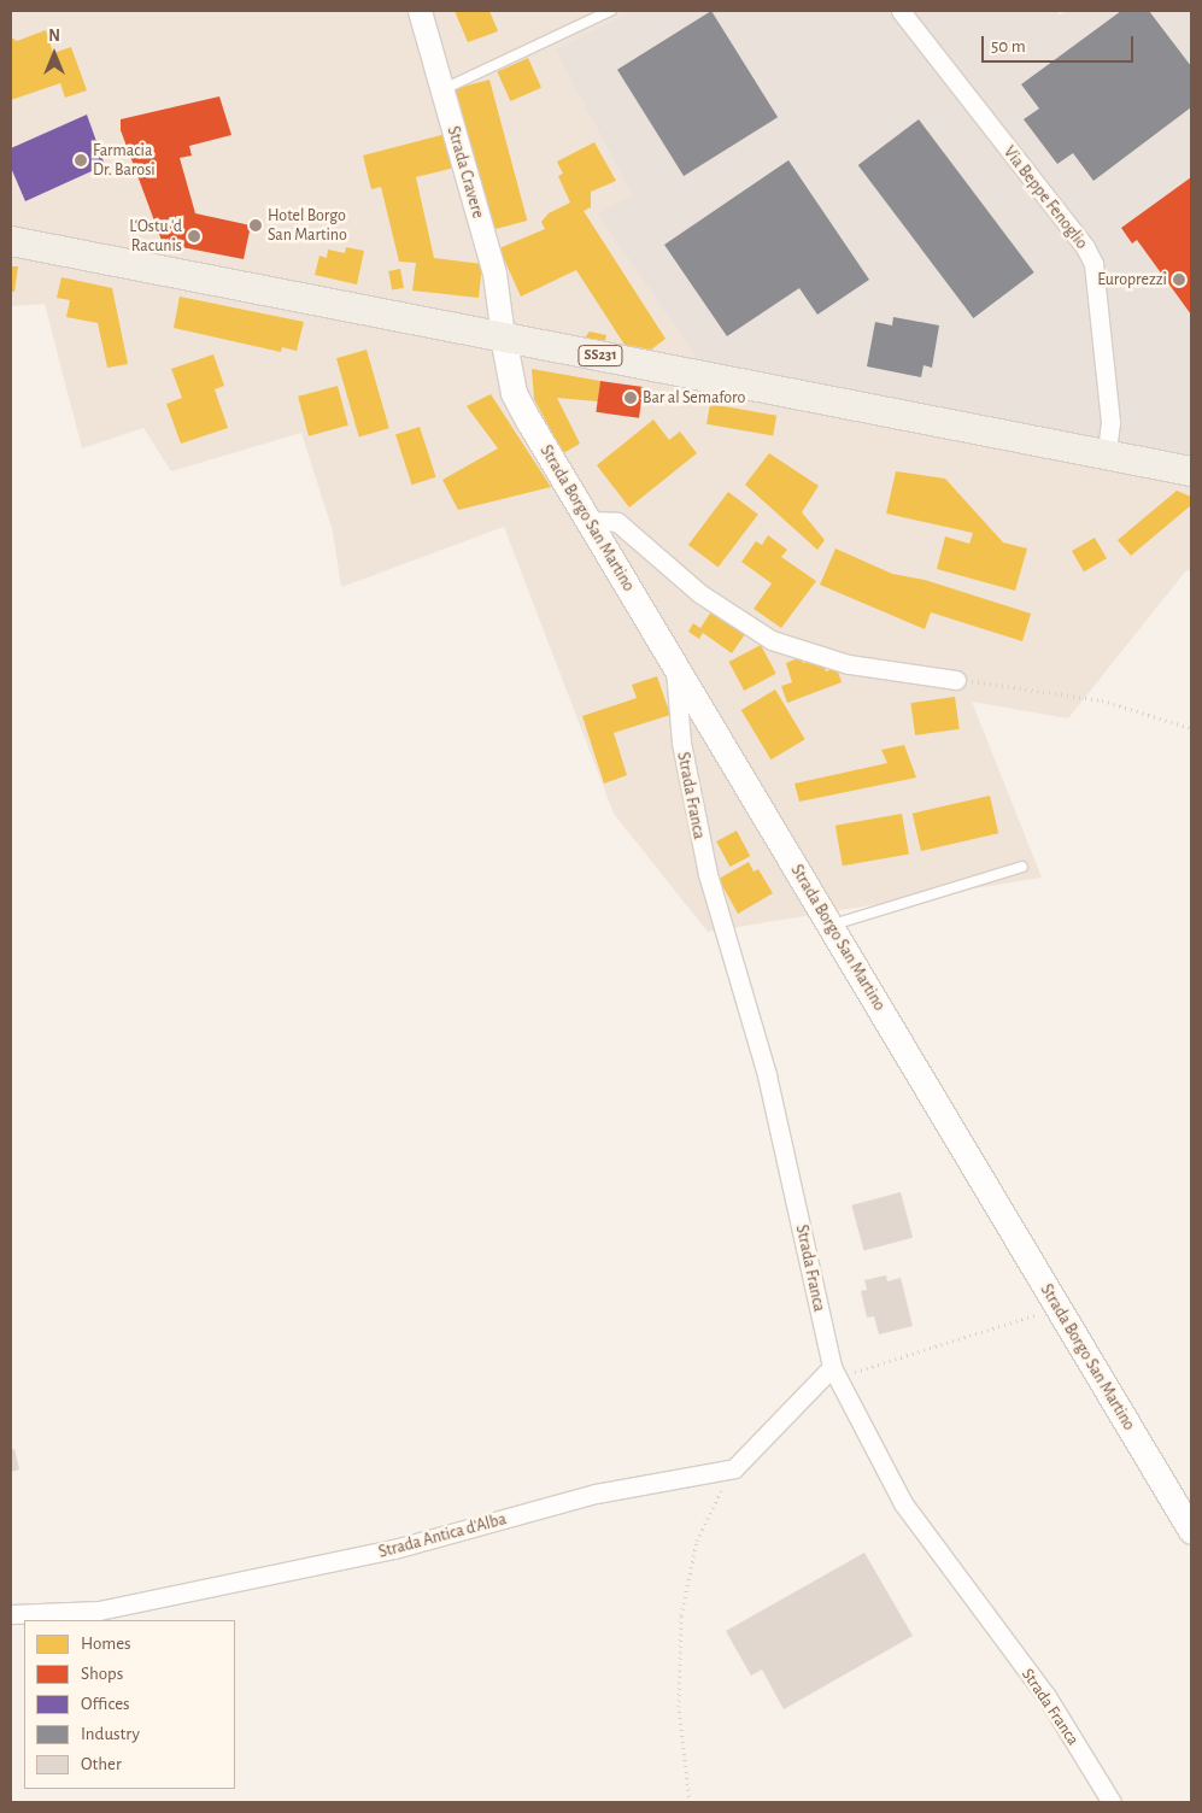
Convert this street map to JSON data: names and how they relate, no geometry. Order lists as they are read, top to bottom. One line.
{"streets":{"main road":["SS231","Strada Borgo San Martino"],"street":["Strada Cravere","Via Beppe Fenoglio","Strada Franca","Strada Antica d'Alba"]},"crossings":[["Strada Cravere","SS231"],["Strada Cravere","Strada Borgo San Martino"],["Via Beppe Fenoglio","SS231"],["SS231","Strada Borgo San Martino"],["Strada Borgo San Martino","Strada Franca"]],"places":["Farmacia Dr. Barosi","Hotel Borgo San Martino","L'Ostu 'd Racunis","Europrezzi","Bar al Semaforo"],"legend":["Homes","Shops","Offices","Industry","Other"],"scale_bar":"50 m","north":"top"}
